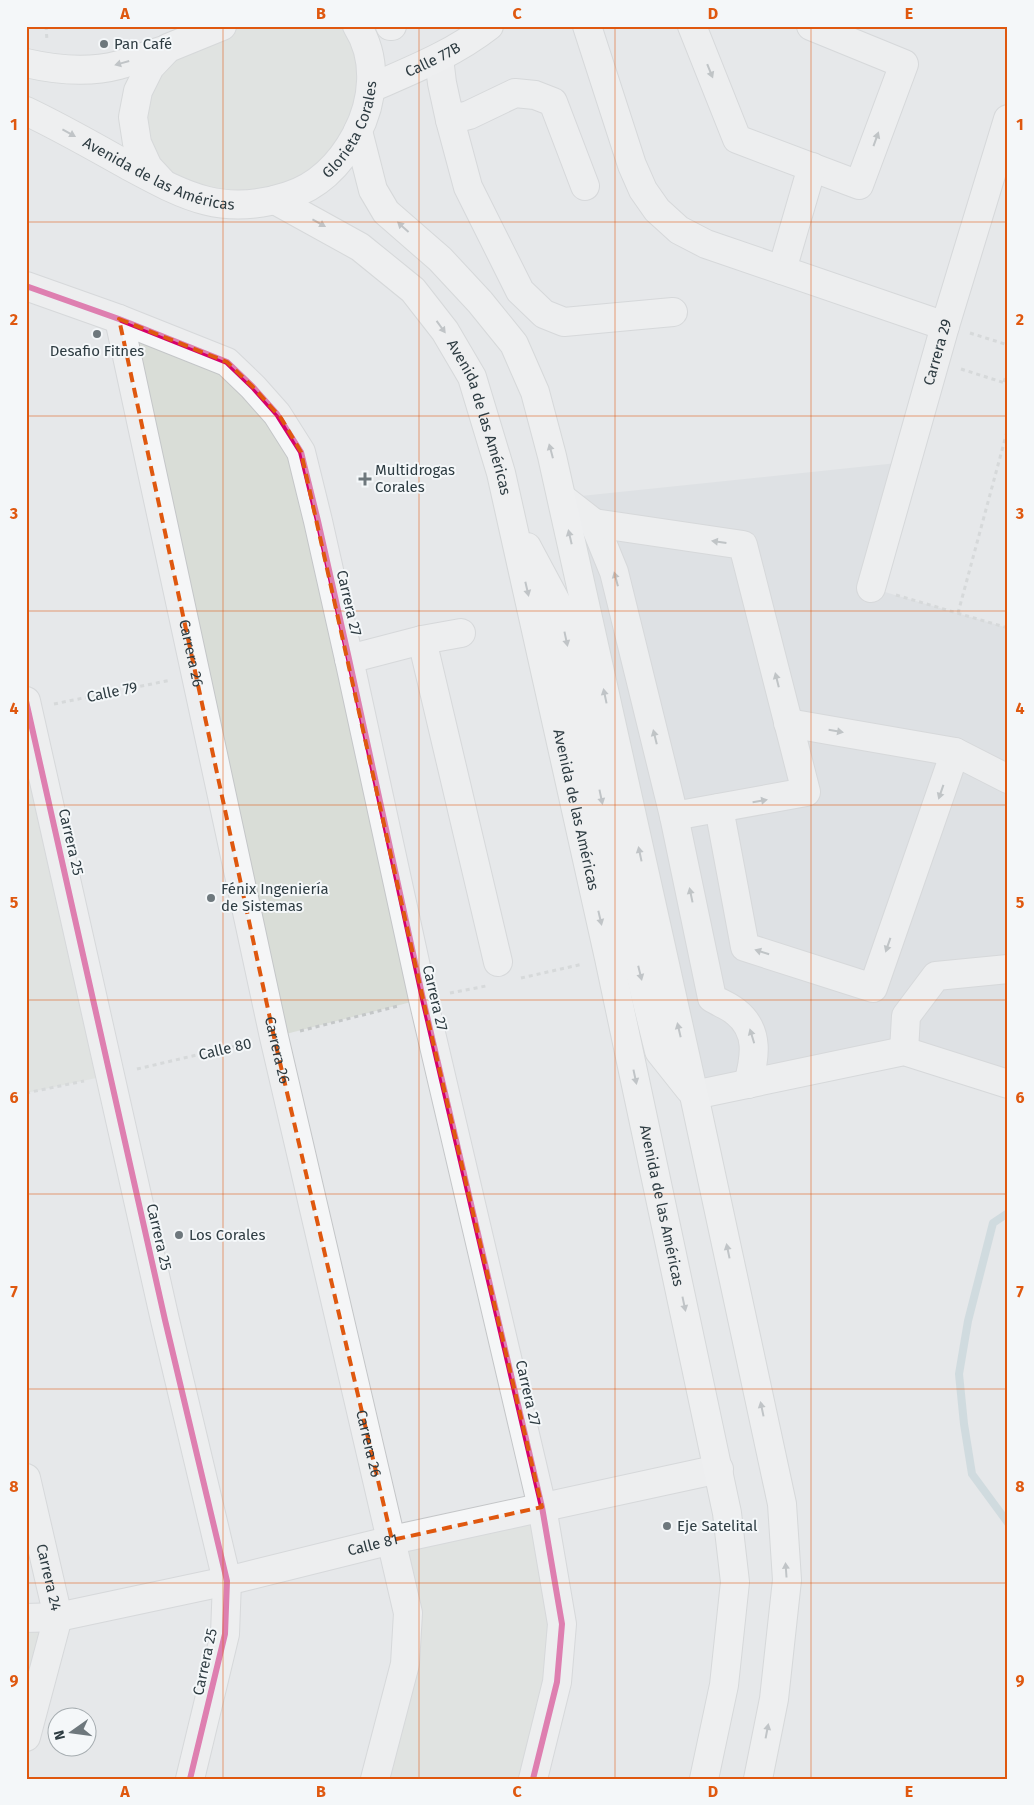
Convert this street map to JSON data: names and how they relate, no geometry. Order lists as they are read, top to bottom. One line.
{"streets":{"main road":["Calle 77B","Glorieta Corales","Avenida de las Américas"],"street":["Carrera 29","Carrera 27","Carrera 26","Carrera 25","Calle 81","Carrera 24"],"path":["Calle 79","Calle 80"]},"crossings":[["Calle 77B","Glorieta Corales"],["Glorieta Corales","Avenida de las Américas"],["Avenida de las Américas","Calle 81"],["Carrera 27","Carrera 26"],["Carrera 27","Calle 80"],["Carrera 27","Calle 81"],["Carrera 26","Calle 79"],["Carrera 26","Calle 80"],["Carrera 26","Calle 81"],["Calle 79","Carrera 25"],["Carrera 25","Calle 80"],["Carrera 25","Calle 81"],["Calle 81","Carrera 24"]],"places":{"other":["Pan Café","Desafio Fitnes","Fénix Ingeniería de Sistemas","Los Corales","Eje Satelital"],"health":["Multidrogas Corales"]},"north":"left","grid":{"columns":["A","B","C","D","E"],"rows":["1","2","3","4","5","6","7","8","9"]}}
